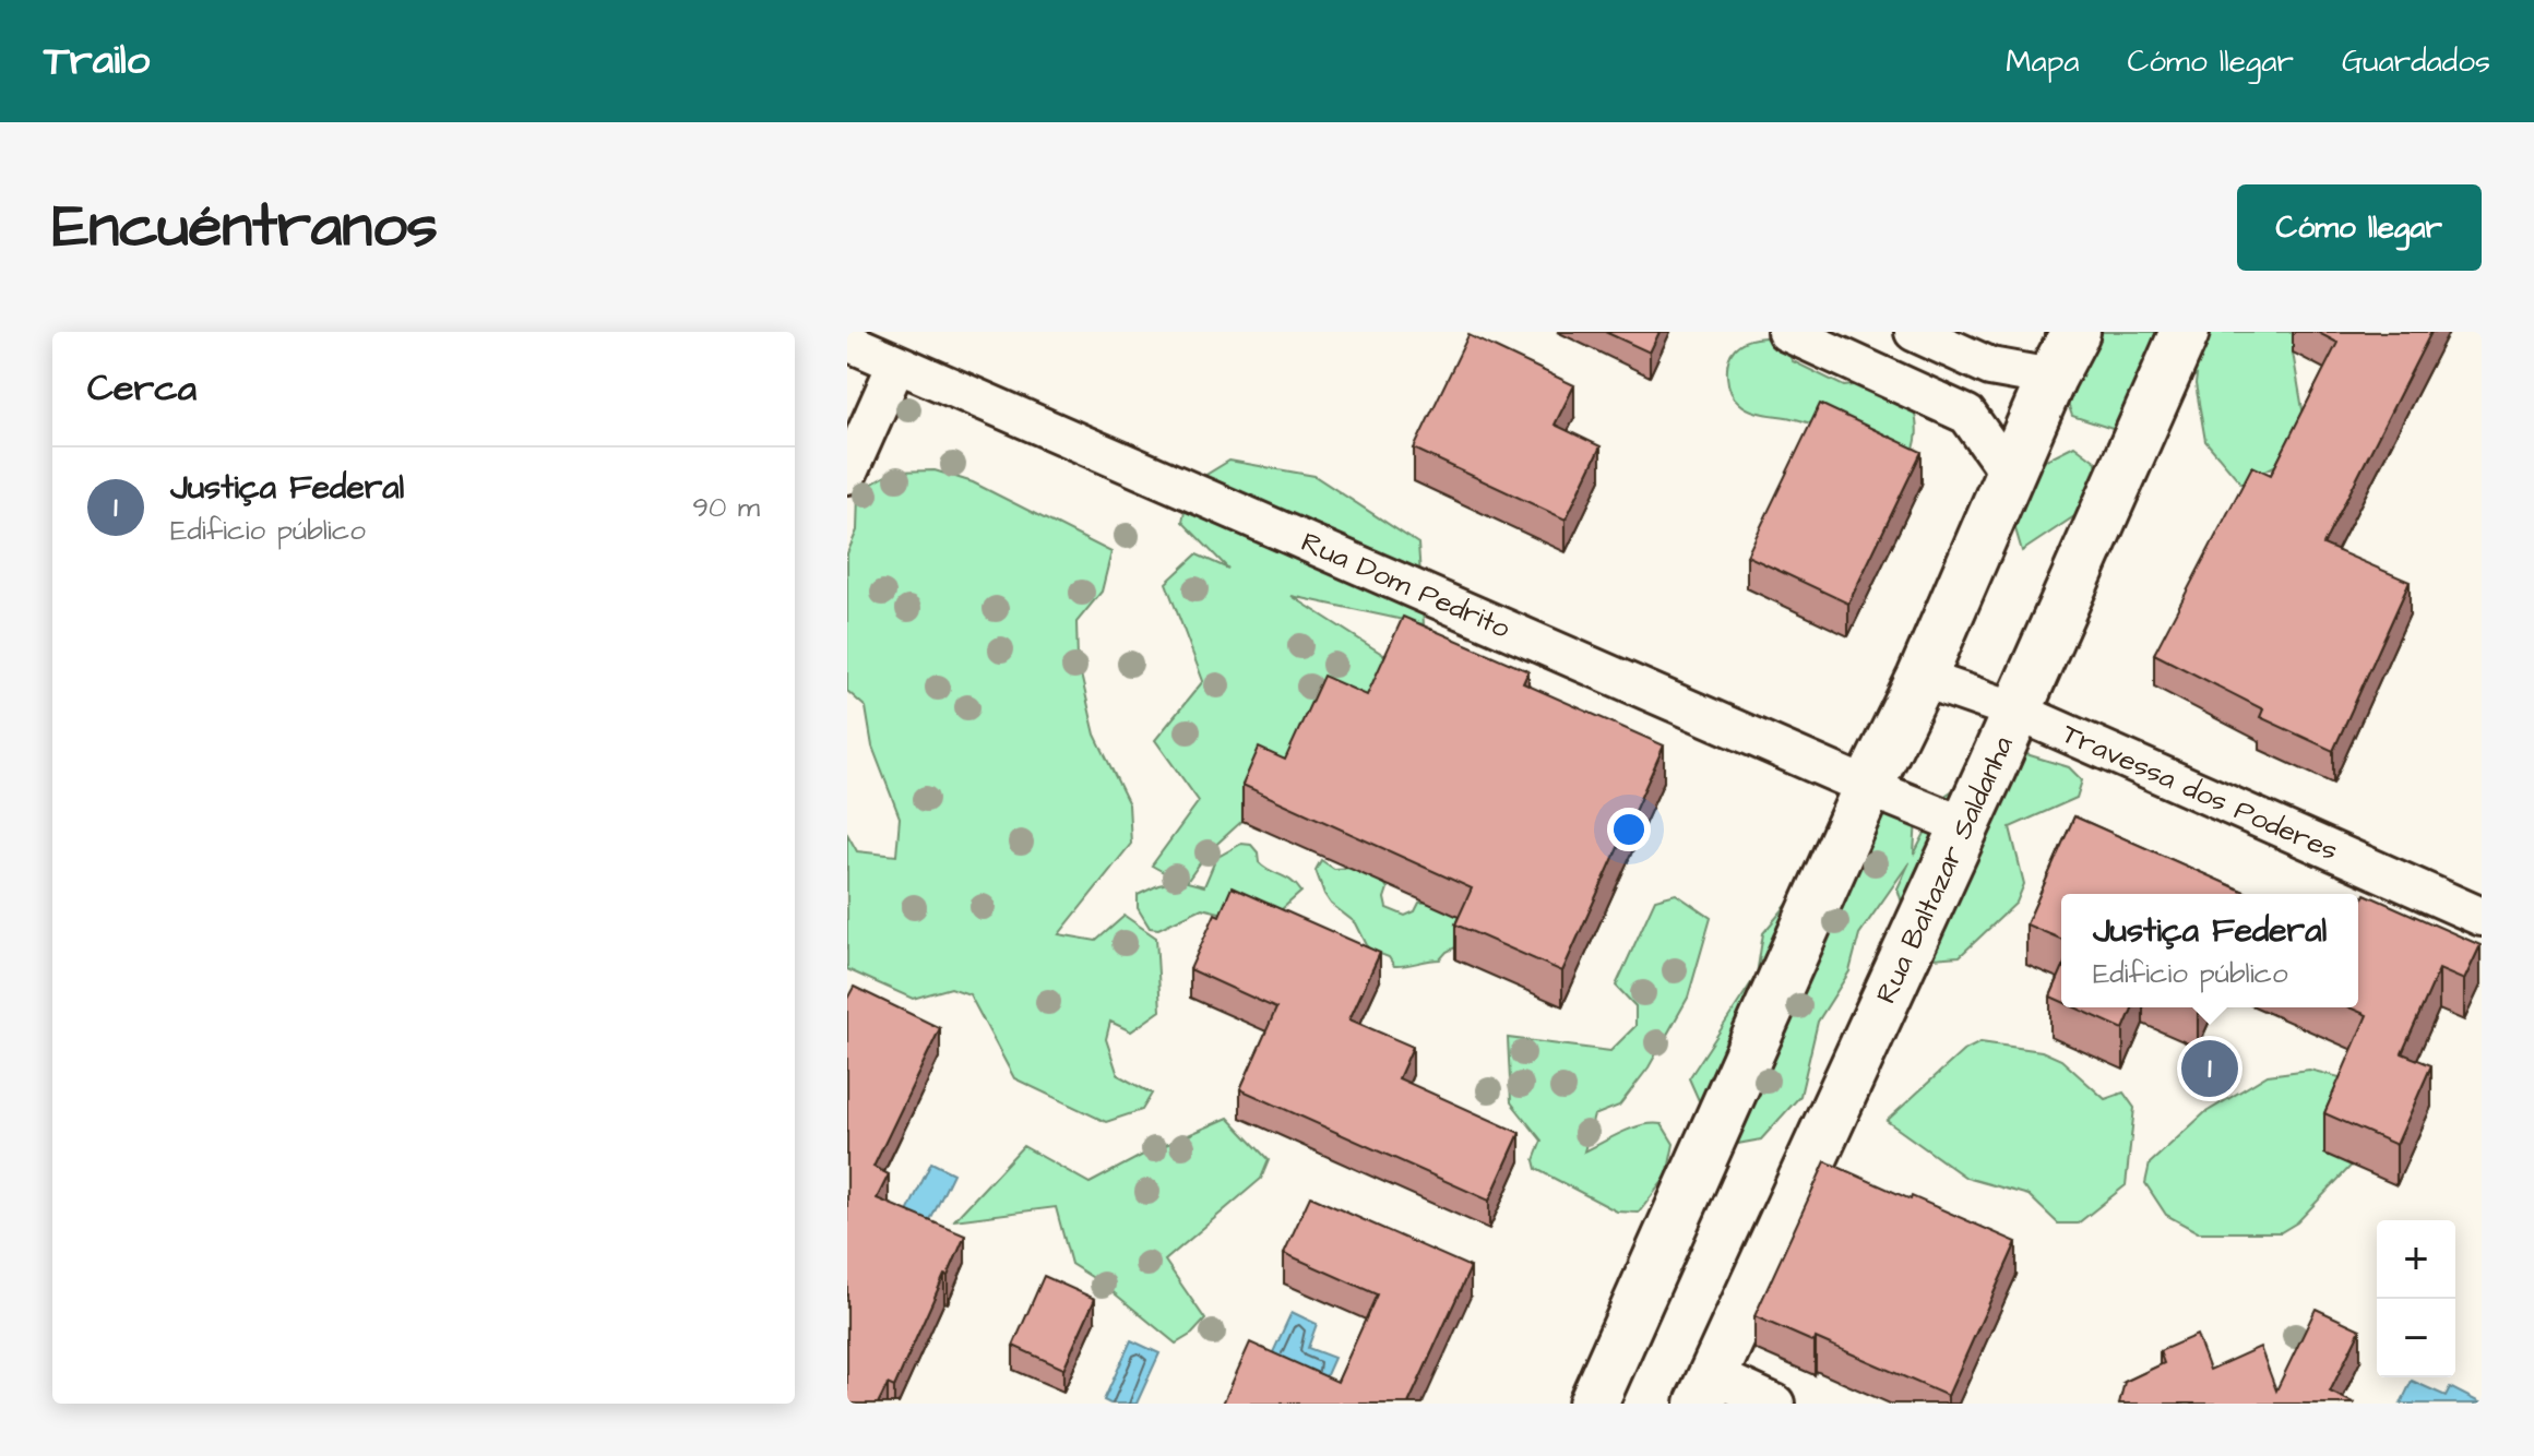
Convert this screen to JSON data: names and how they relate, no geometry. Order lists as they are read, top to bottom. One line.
{"streets":{"main road":["Rua Baltazar Saldanha"],"street":["Rua Dom Pedrito","Travessa dos Poderes"]},"crossings":[["Rua Dom Pedrito","Rua Baltazar Saldanha"],["Travessa dos Poderes","Rua Baltazar Saldanha"]],"page":{"header":"Trailo","nav":["Mapa","Cómo llegar","Guardados"],"title":"Encuéntranos","buttons":"Cómo llegar","heading":"Cerca","list":[{"mark":"1","name":"Justiça Federal","note":"Edificio público","value":"90 m"}],"popup":["Justiça Federal","Edificio público"],"pins":"1","map_buttons":["+","−"]}}
